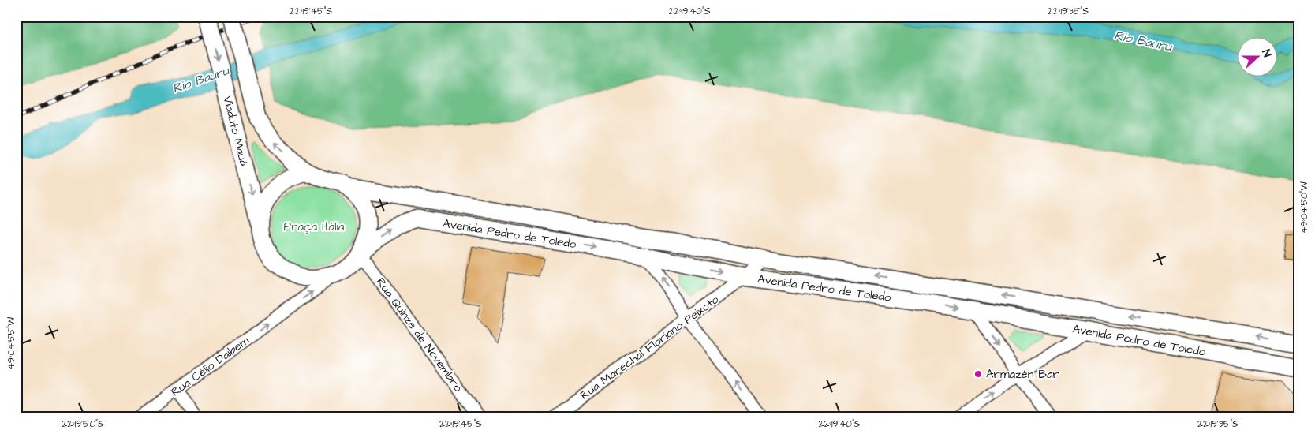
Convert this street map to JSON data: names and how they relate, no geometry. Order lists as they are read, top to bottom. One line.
{"streets":{"main road":["Viaduto Mauá","Avenida Pedro de Toledo"],"street":["Rua Quinze de Novembro","Rua Marechal Floriano Peixoto","Rua Célio Daibem"]},"crossings":[["Viaduto Mauá","Avenida Pedro de Toledo"],["Viaduto Mauá","Rua Quinze de Novembro"],["Viaduto Mauá","Rua Célio Daibem"],["Avenida Pedro de Toledo","Rua Quinze de Novembro"],["Avenida Pedro de Toledo","Rua Marechal Floriano Peixoto"],["Avenida Pedro de Toledo","Rua Célio Daibem"],["Rua Quinze de Novembro","Rua Célio Daibem"]],"one_way":["Rua Célio Daibem"],"water":["Rio Bauru"],"parks":["Praça Itália"],"places":["Armazén Bar"],"north":"right","coordinates":["22°19'45\"S","22°19'40\"S","22°19'35\"S","49°04'50\"W","49°04'55\"W","22°19'50\"S"]}
